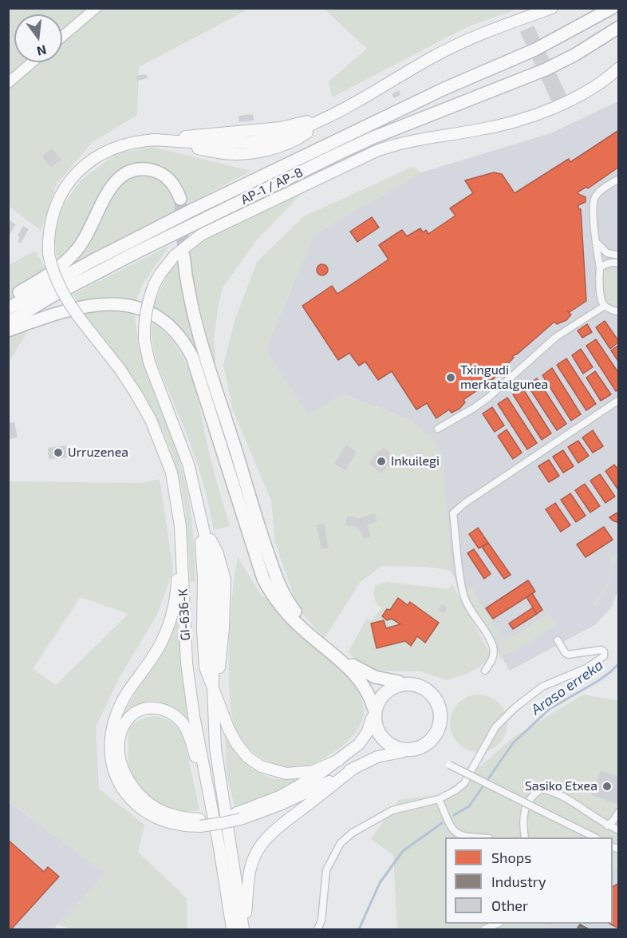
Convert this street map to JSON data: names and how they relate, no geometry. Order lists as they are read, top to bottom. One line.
{"streets":{"highway":["AP-1 / AP-8","GI-636-K"]},"water":["Araso erreka"],"places":["Txingudi merkatalgunea","Urruzenea","Inkuilegi","Sasiko Etxea"],"legend":["Shops","Industry","Other"],"north":"bottom"}
